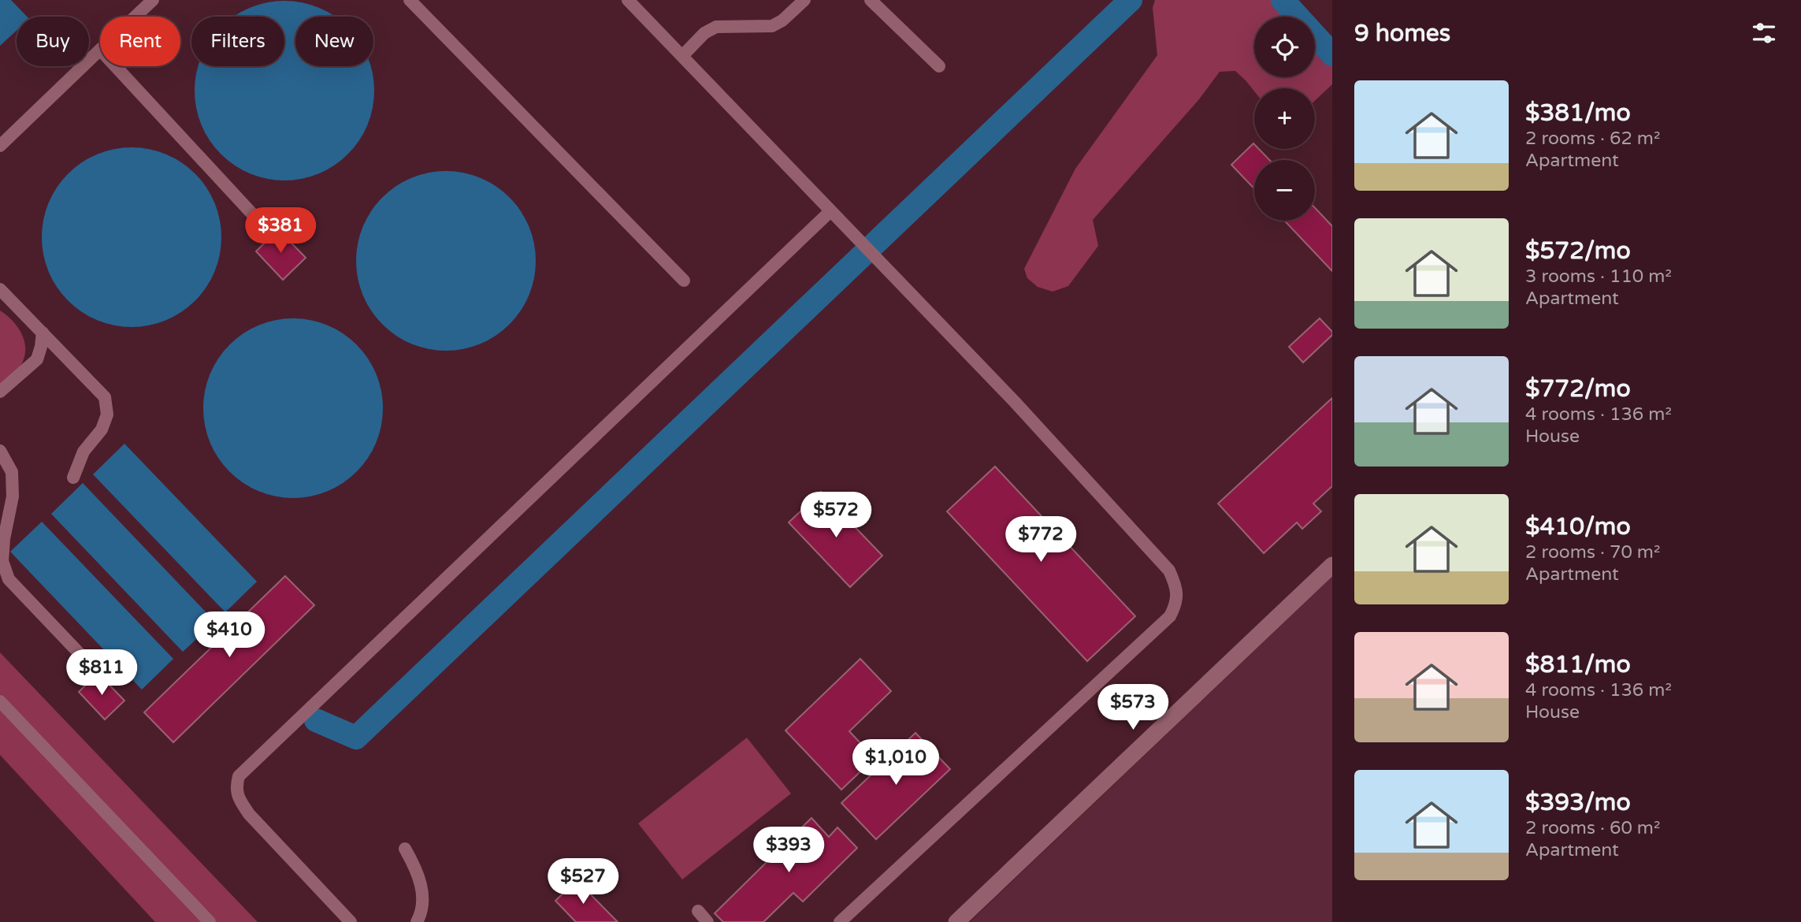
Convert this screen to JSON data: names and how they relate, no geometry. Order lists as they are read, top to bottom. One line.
{"page":{"heading":"9 homes","map_buttons":["+","−"],"chip":["Buy","Rent","Filters","New"],"list":[{"name":"$381/mo","note":"2 rooms · 62 m² · Apartment"},{"name":"$572/mo","note":"3 rooms · 110 m² · Apartment"},{"name":"$772/mo","note":"4 rooms · 136 m² · House"},{"name":"$410/mo","note":"2 rooms · 70 m² · Apartment"},{"name":"$811/mo","note":"4 rooms · 136 m² · House"},{"name":"$393/mo","note":"2 rooms · 60 m² · Apartment"}],"price":["$381","$572","$772","$410","$811","$573","$1,010","$393","$527"]}}
